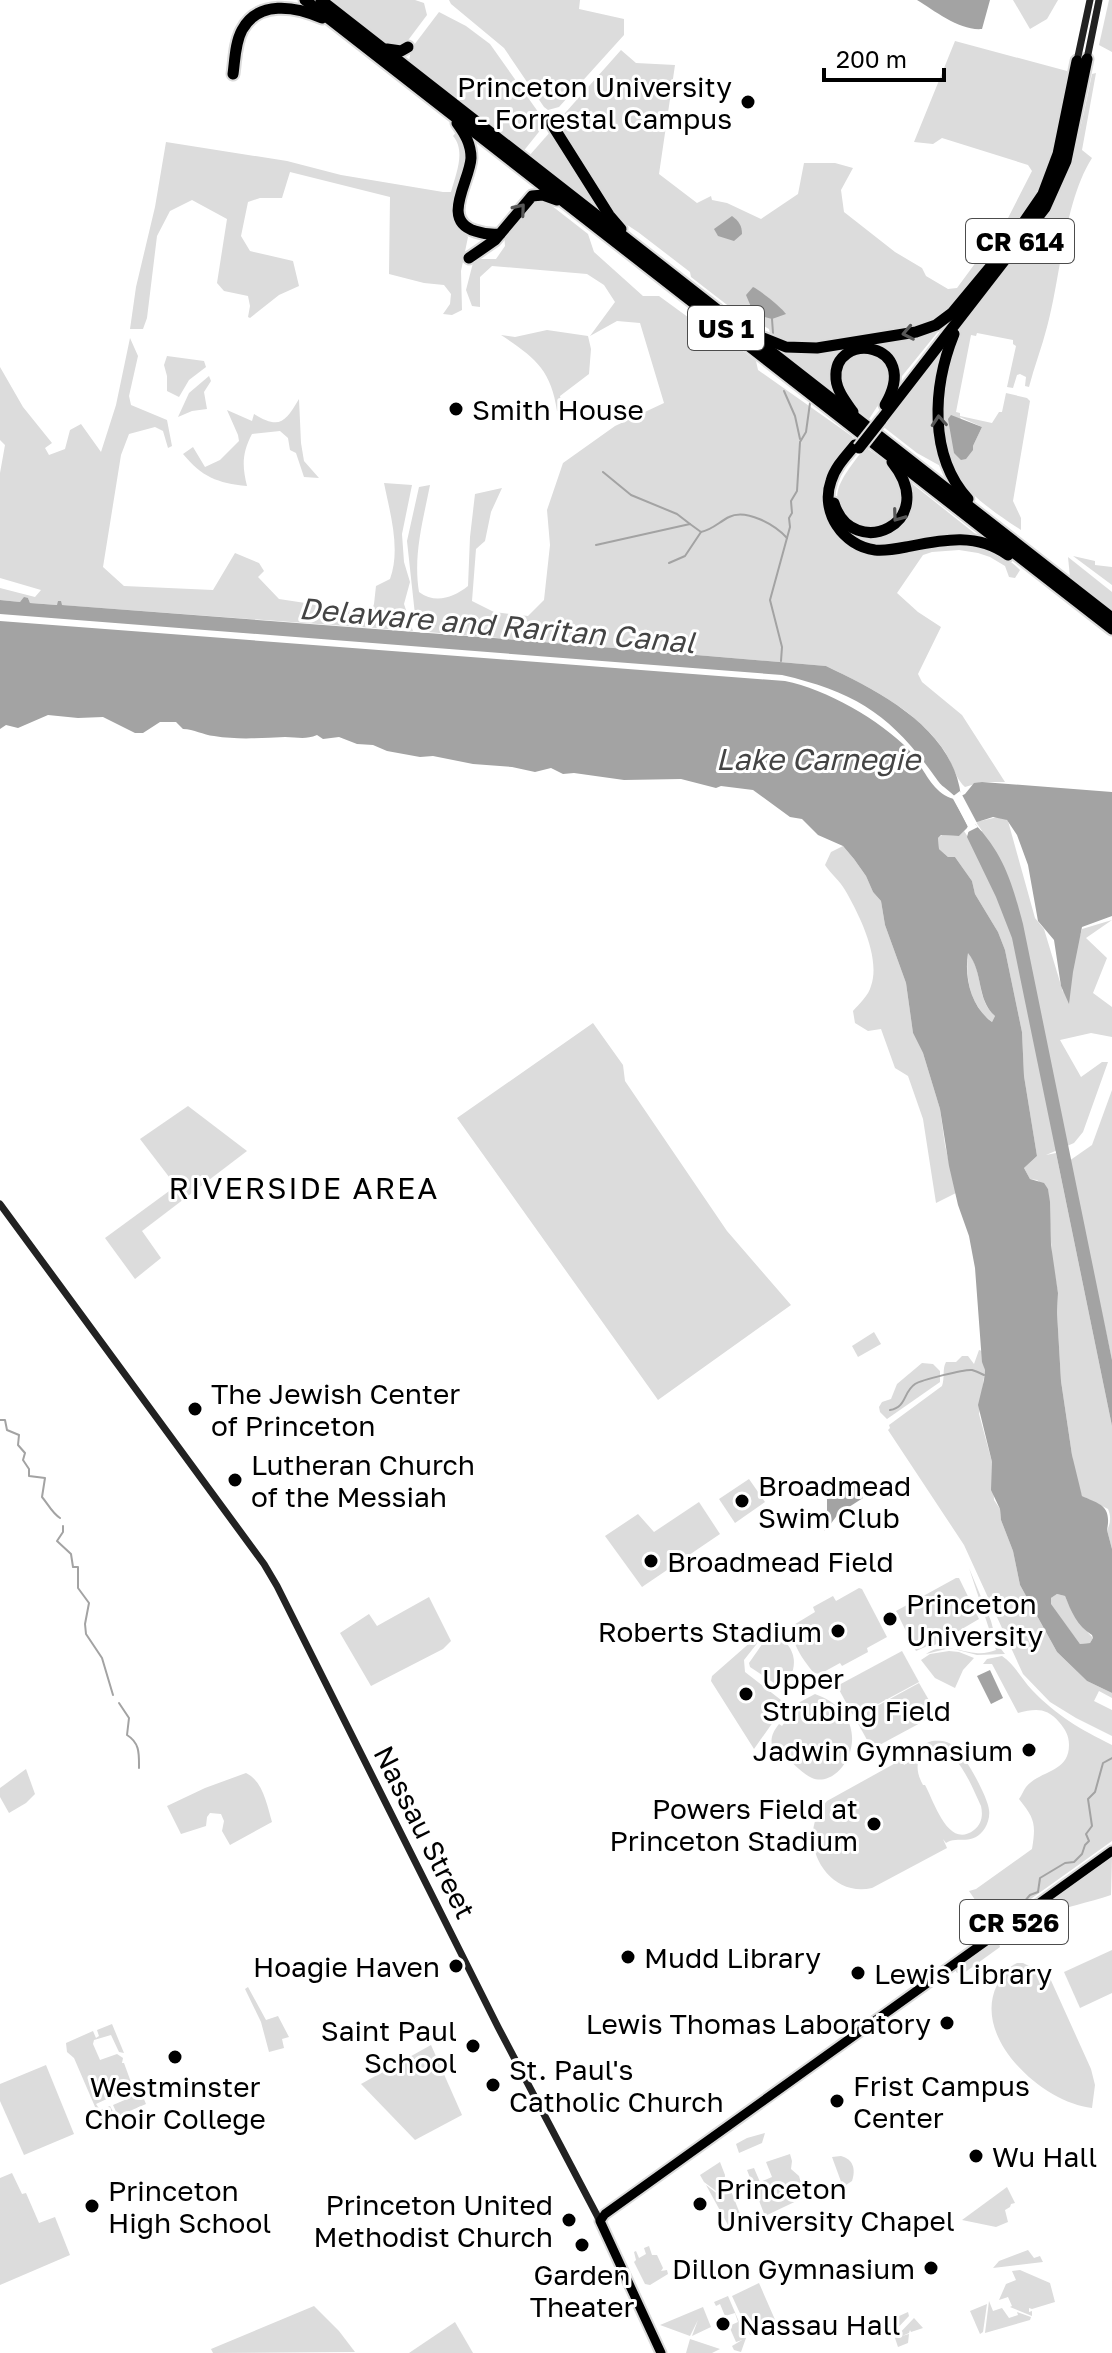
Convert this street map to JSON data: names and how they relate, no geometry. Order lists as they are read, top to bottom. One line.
{"streets":{"highway":["CR 614","US 1"],"main road":["Nassau Street","CR 526"]},"crossings":[["Nassau Street","CR 526"]],"districts":["RIVERSIDE AREA"],"water":["Delaware and Raritan Canal","Lake Carnegie"],"places":["Princeton University - Forrestal Campus","Smith House","The Jewish Center of Princeton","Lutheran Church of the Messiah","Broadmead Swim Club","Broadmead Field","Princeton University","Roberts Stadium","Upper Strubing Field","Jadwin Gymnasium","Powers Field at Princeton Stadium","Mudd Library","Hoagie Haven","Lewis Library","Lewis Thomas Laboratory","Saint Paul School","Westminster Choir College","St. Paul's Catholic Church","Frist Campus Center","Wu Hall","Princeton University Chapel","Princeton High School","Princeton United Methodist Church","Garden Theater","Dillon Gymnasium","Nassau Hall"],"scale_bar":"200 m"}
